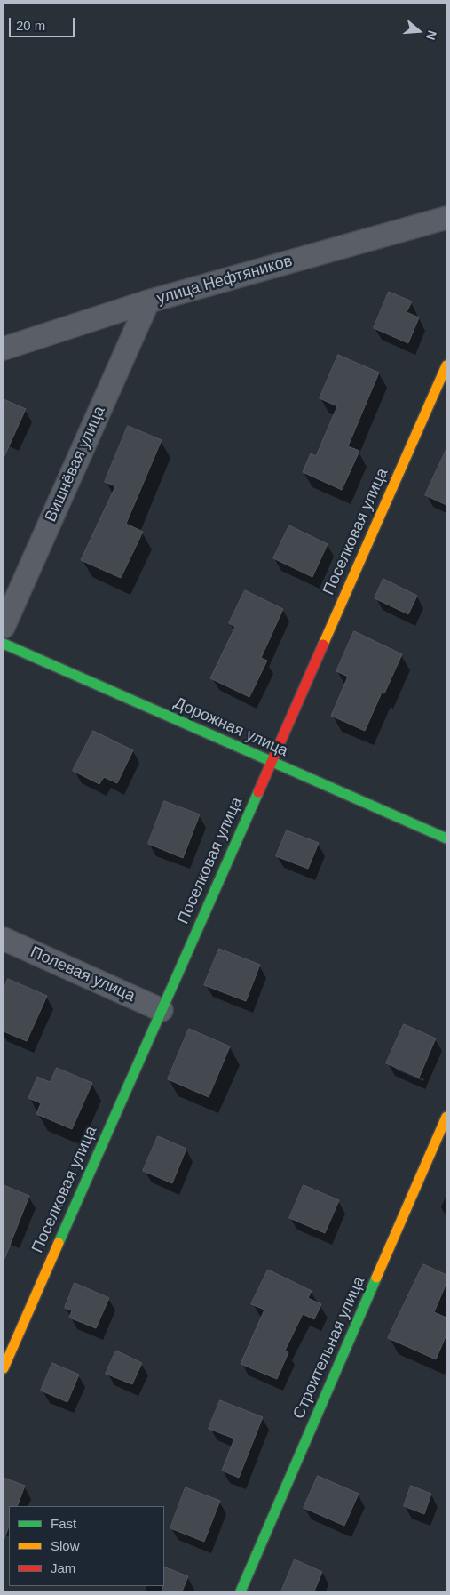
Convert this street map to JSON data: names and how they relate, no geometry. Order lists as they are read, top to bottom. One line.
{"streets":{"street":["улица Нефтяников","Вишнёвая улица","Поселковая улица","Дорожная улица","Полевая улица","Строительная улица"]},"crossings":[["улица Нефтяников","Вишнёвая улица"],["Поселковая улица","Дорожная улица"],["Поселковая улица","Полевая улица"]],"legend":["Fast","Slow","Jam"],"scale_bar":"20 m","north":"right"}
